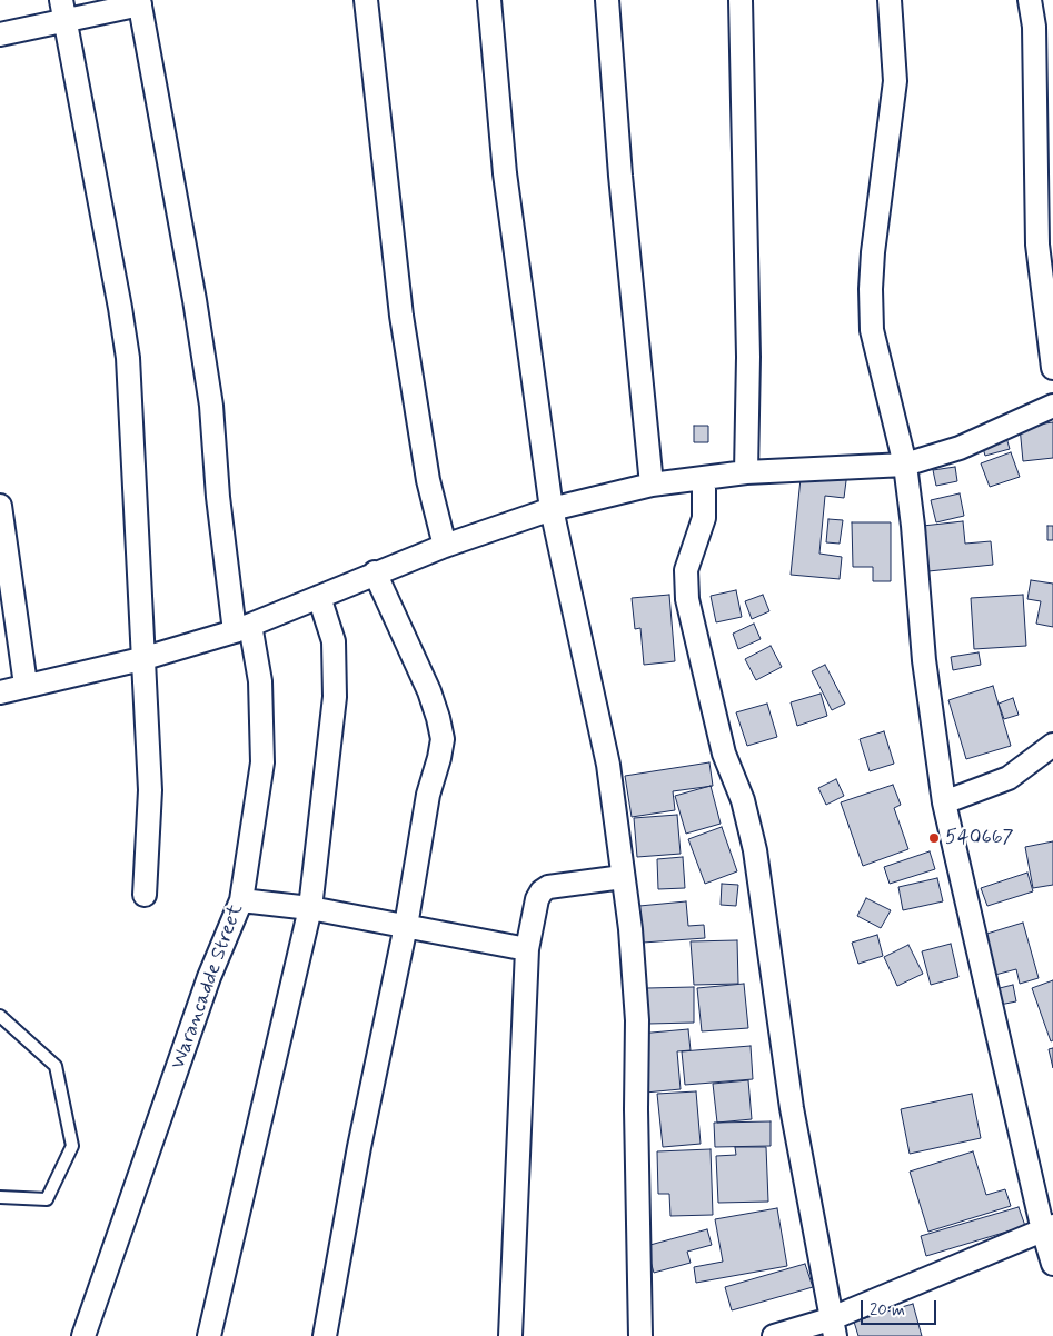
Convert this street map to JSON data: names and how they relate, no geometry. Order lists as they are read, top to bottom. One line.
{"streets":{"street":["Warancadde Street"]},"places":["540667"],"scale_bar":"20 m"}
